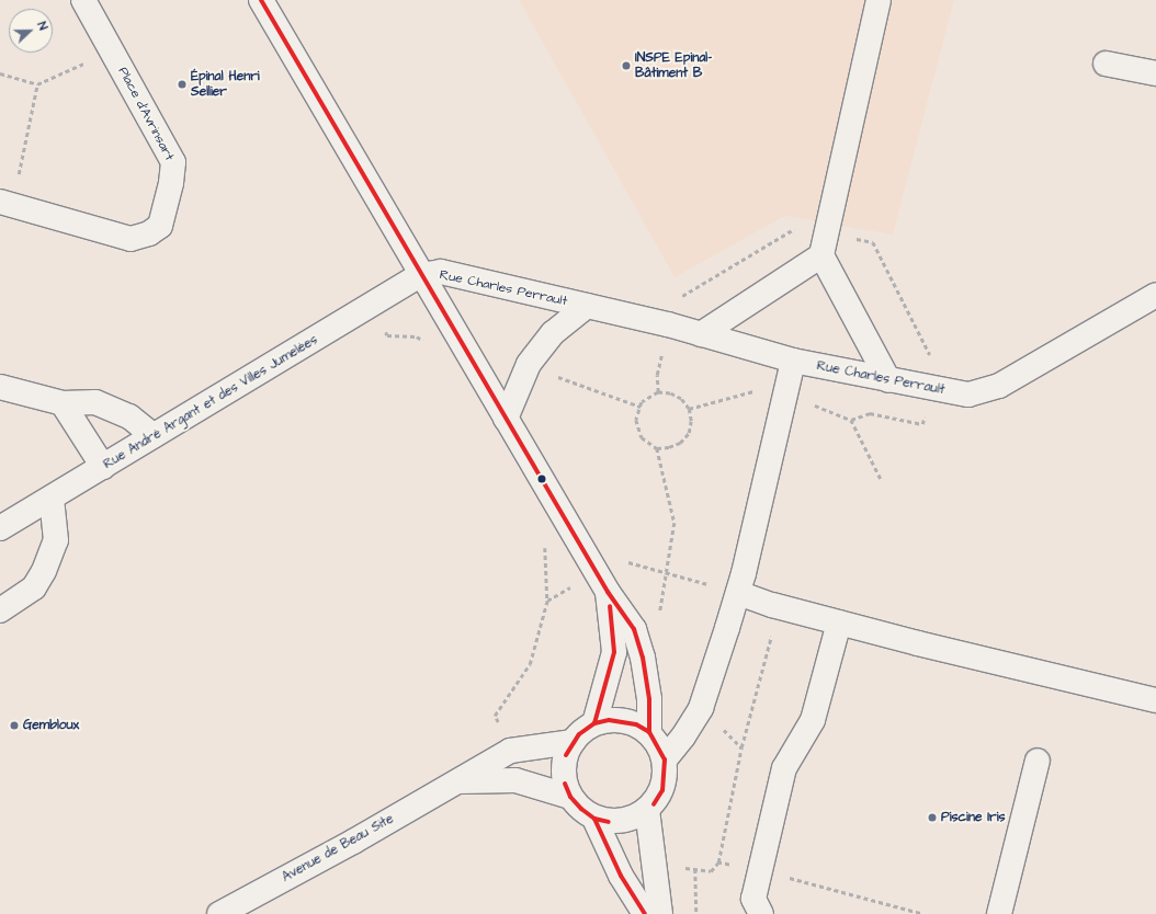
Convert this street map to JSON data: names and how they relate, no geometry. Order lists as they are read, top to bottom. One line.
{"streets":{"street":["Place d'Avrinsart","Rue Charles Perrault","Rue André Argant et des Villes Jumelées","Avenue de Beau Site"]},"crossings":[["Rue Charles Perrault","Rue André Argant et des Villes Jumelées"]],"places":["INSPE Epinal- Bâtiment B","Épinal Henri Sellier","Gembloux","Piscine Iris"],"north":"right"}
